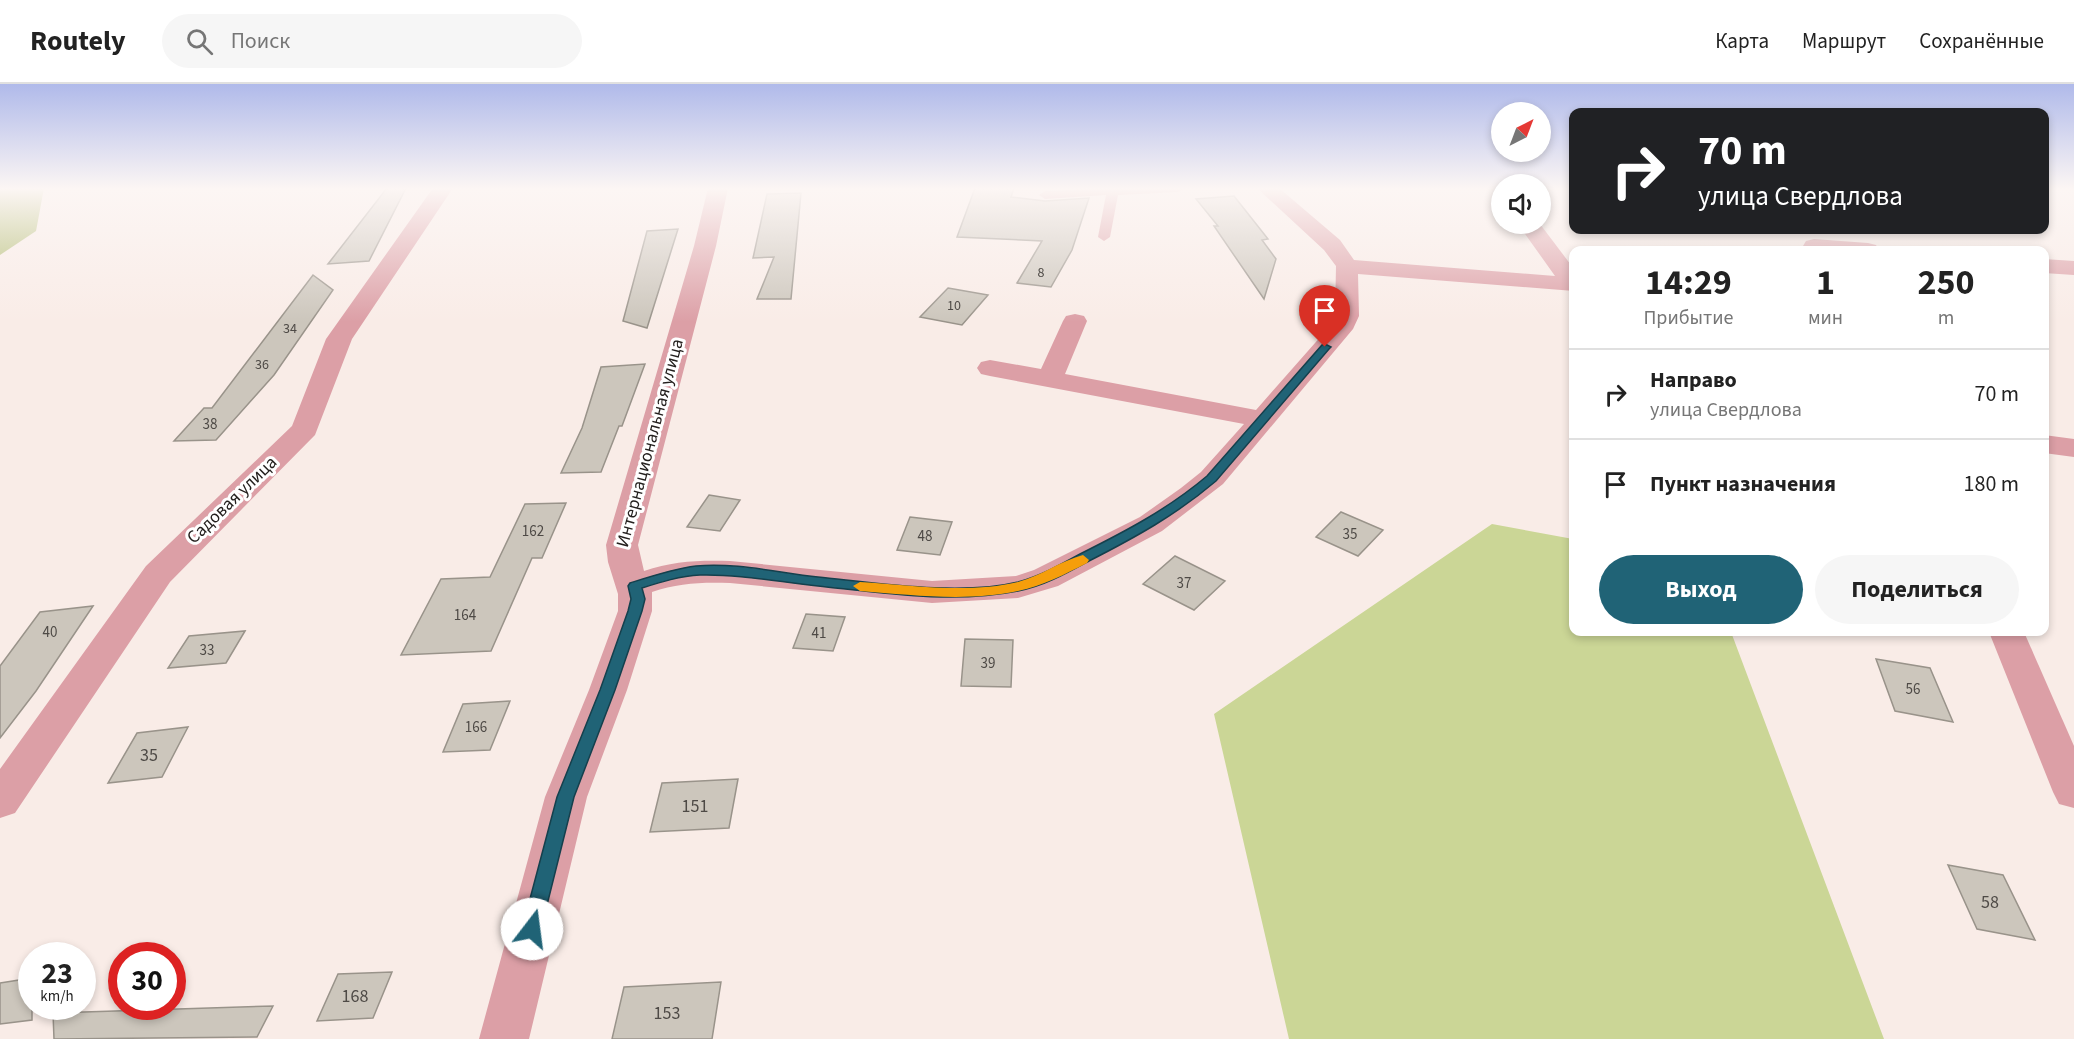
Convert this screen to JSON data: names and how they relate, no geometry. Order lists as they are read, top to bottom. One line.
{"streets":{"street":["Интернациональная улица","Садовая улица"]},"house_numbers":["8","10","34","36","38","162","35","48","37","164","40","41","33","39","56","166","35","151","58","168","153"],"north":"top right","page":{"header":"Routely","search":"Поиск","nav":["Карта","Маршрут","Сохранённые"],"turn":["70 m","улица Свердлова"],"eta":["14:29","Прибытие","1","мин","250","m"],"list":[{"name":"Направо","note":"улица Свердлова","value":"70 m"},{"name":"Пункт назначения","value":"180 m"}],"buttons":["Выход","Поделиться"],"speed":"23 km/h","limit":"30"}}
